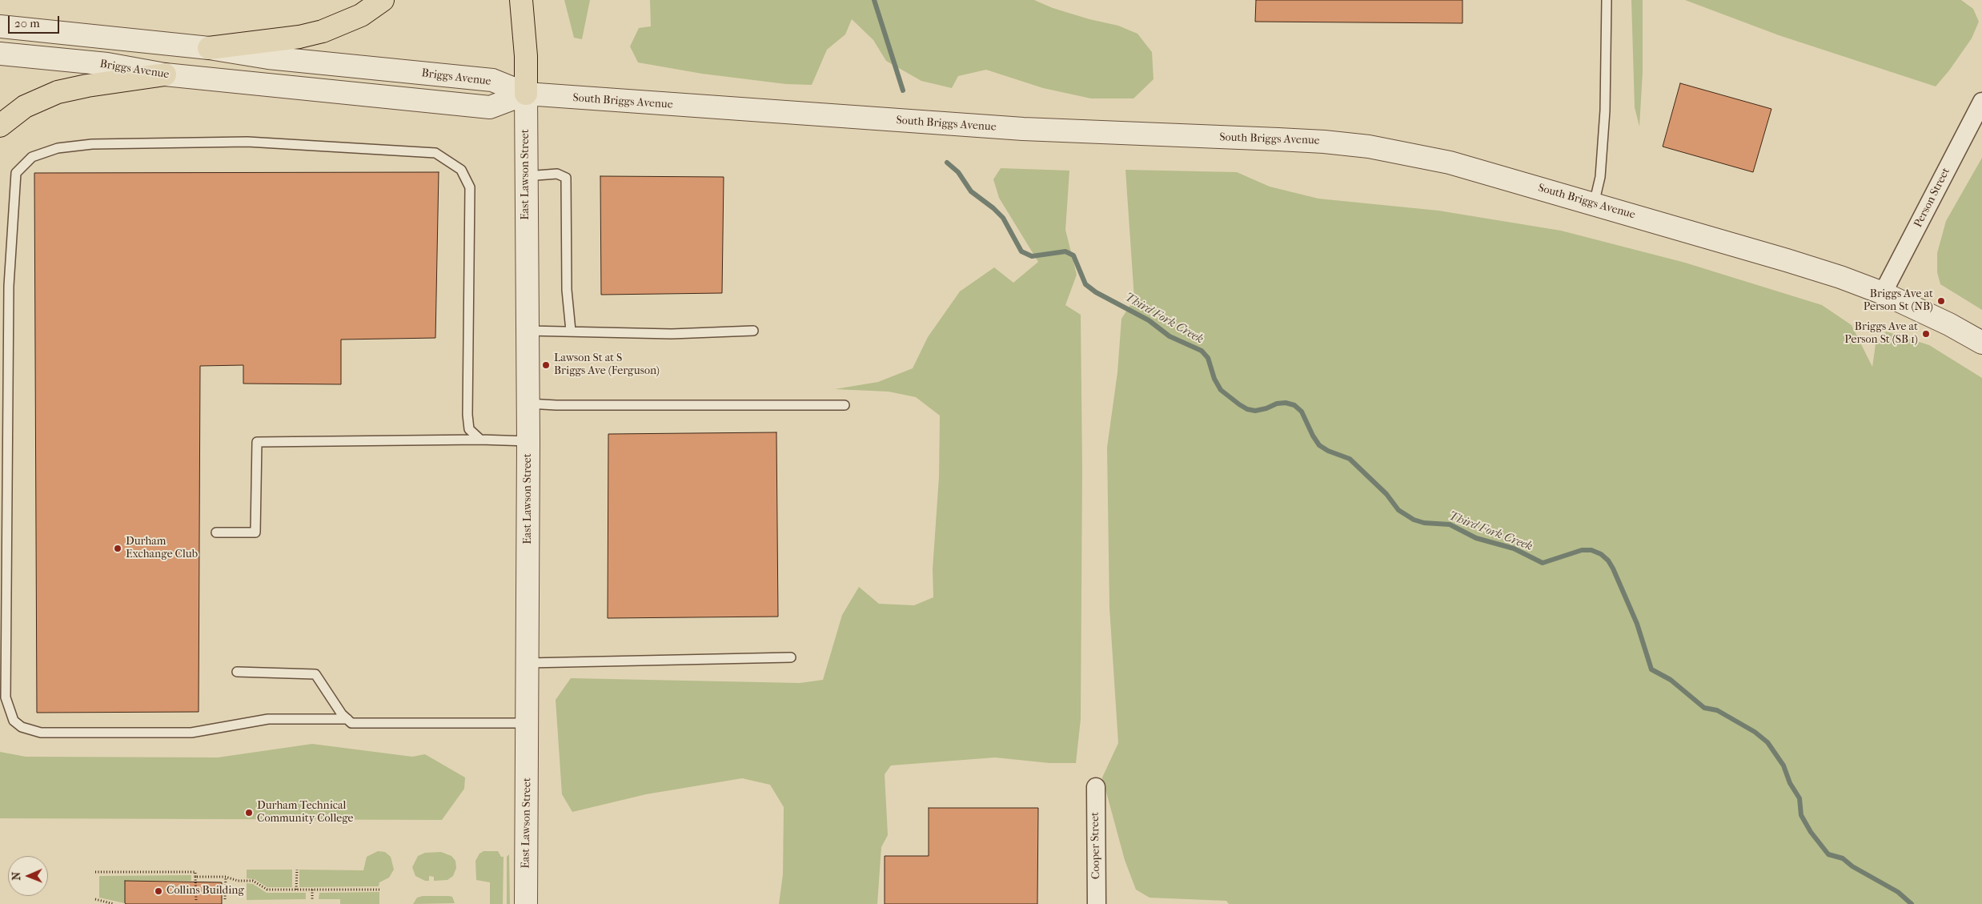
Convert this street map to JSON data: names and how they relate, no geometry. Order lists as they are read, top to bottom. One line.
{"streets":{"street":["Briggs Avenue","South Briggs Avenue","East Lawson Street","Person Street","Cooper Street"]},"crossings":[["Briggs Avenue","South Briggs Avenue"],["Briggs Avenue","East Lawson Street"],["South Briggs Avenue","East Lawson Street"],["South Briggs Avenue","Person Street"]],"water":["Third Fork Creek"],"places":["Briggs Ave at Person St (NB)","Briggs Ave at Person St (SB 1)","Lawson St at S Briggs Ave (Ferguson)","Durham Exchange Club","Durham Technical Community College","Collins Building"],"scale_bar":"20 m","north":"left"}
